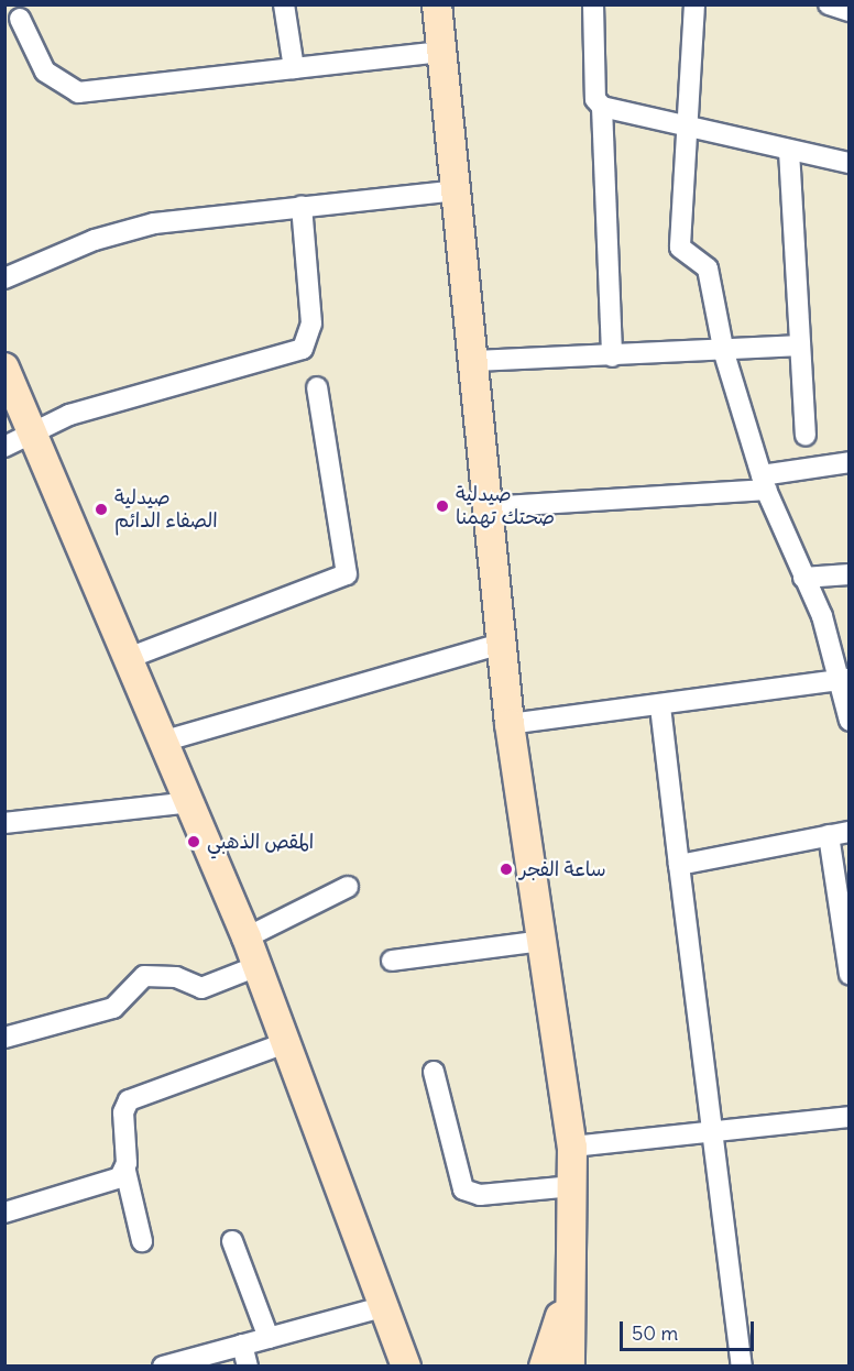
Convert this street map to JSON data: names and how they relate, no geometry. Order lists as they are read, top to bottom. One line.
{"places":["صيدلية صحتك تهمنا","صيدلية الصفاء الدائم","المقص الذهبي","ساعة الفجر"],"scale_bar":"50 m"}
